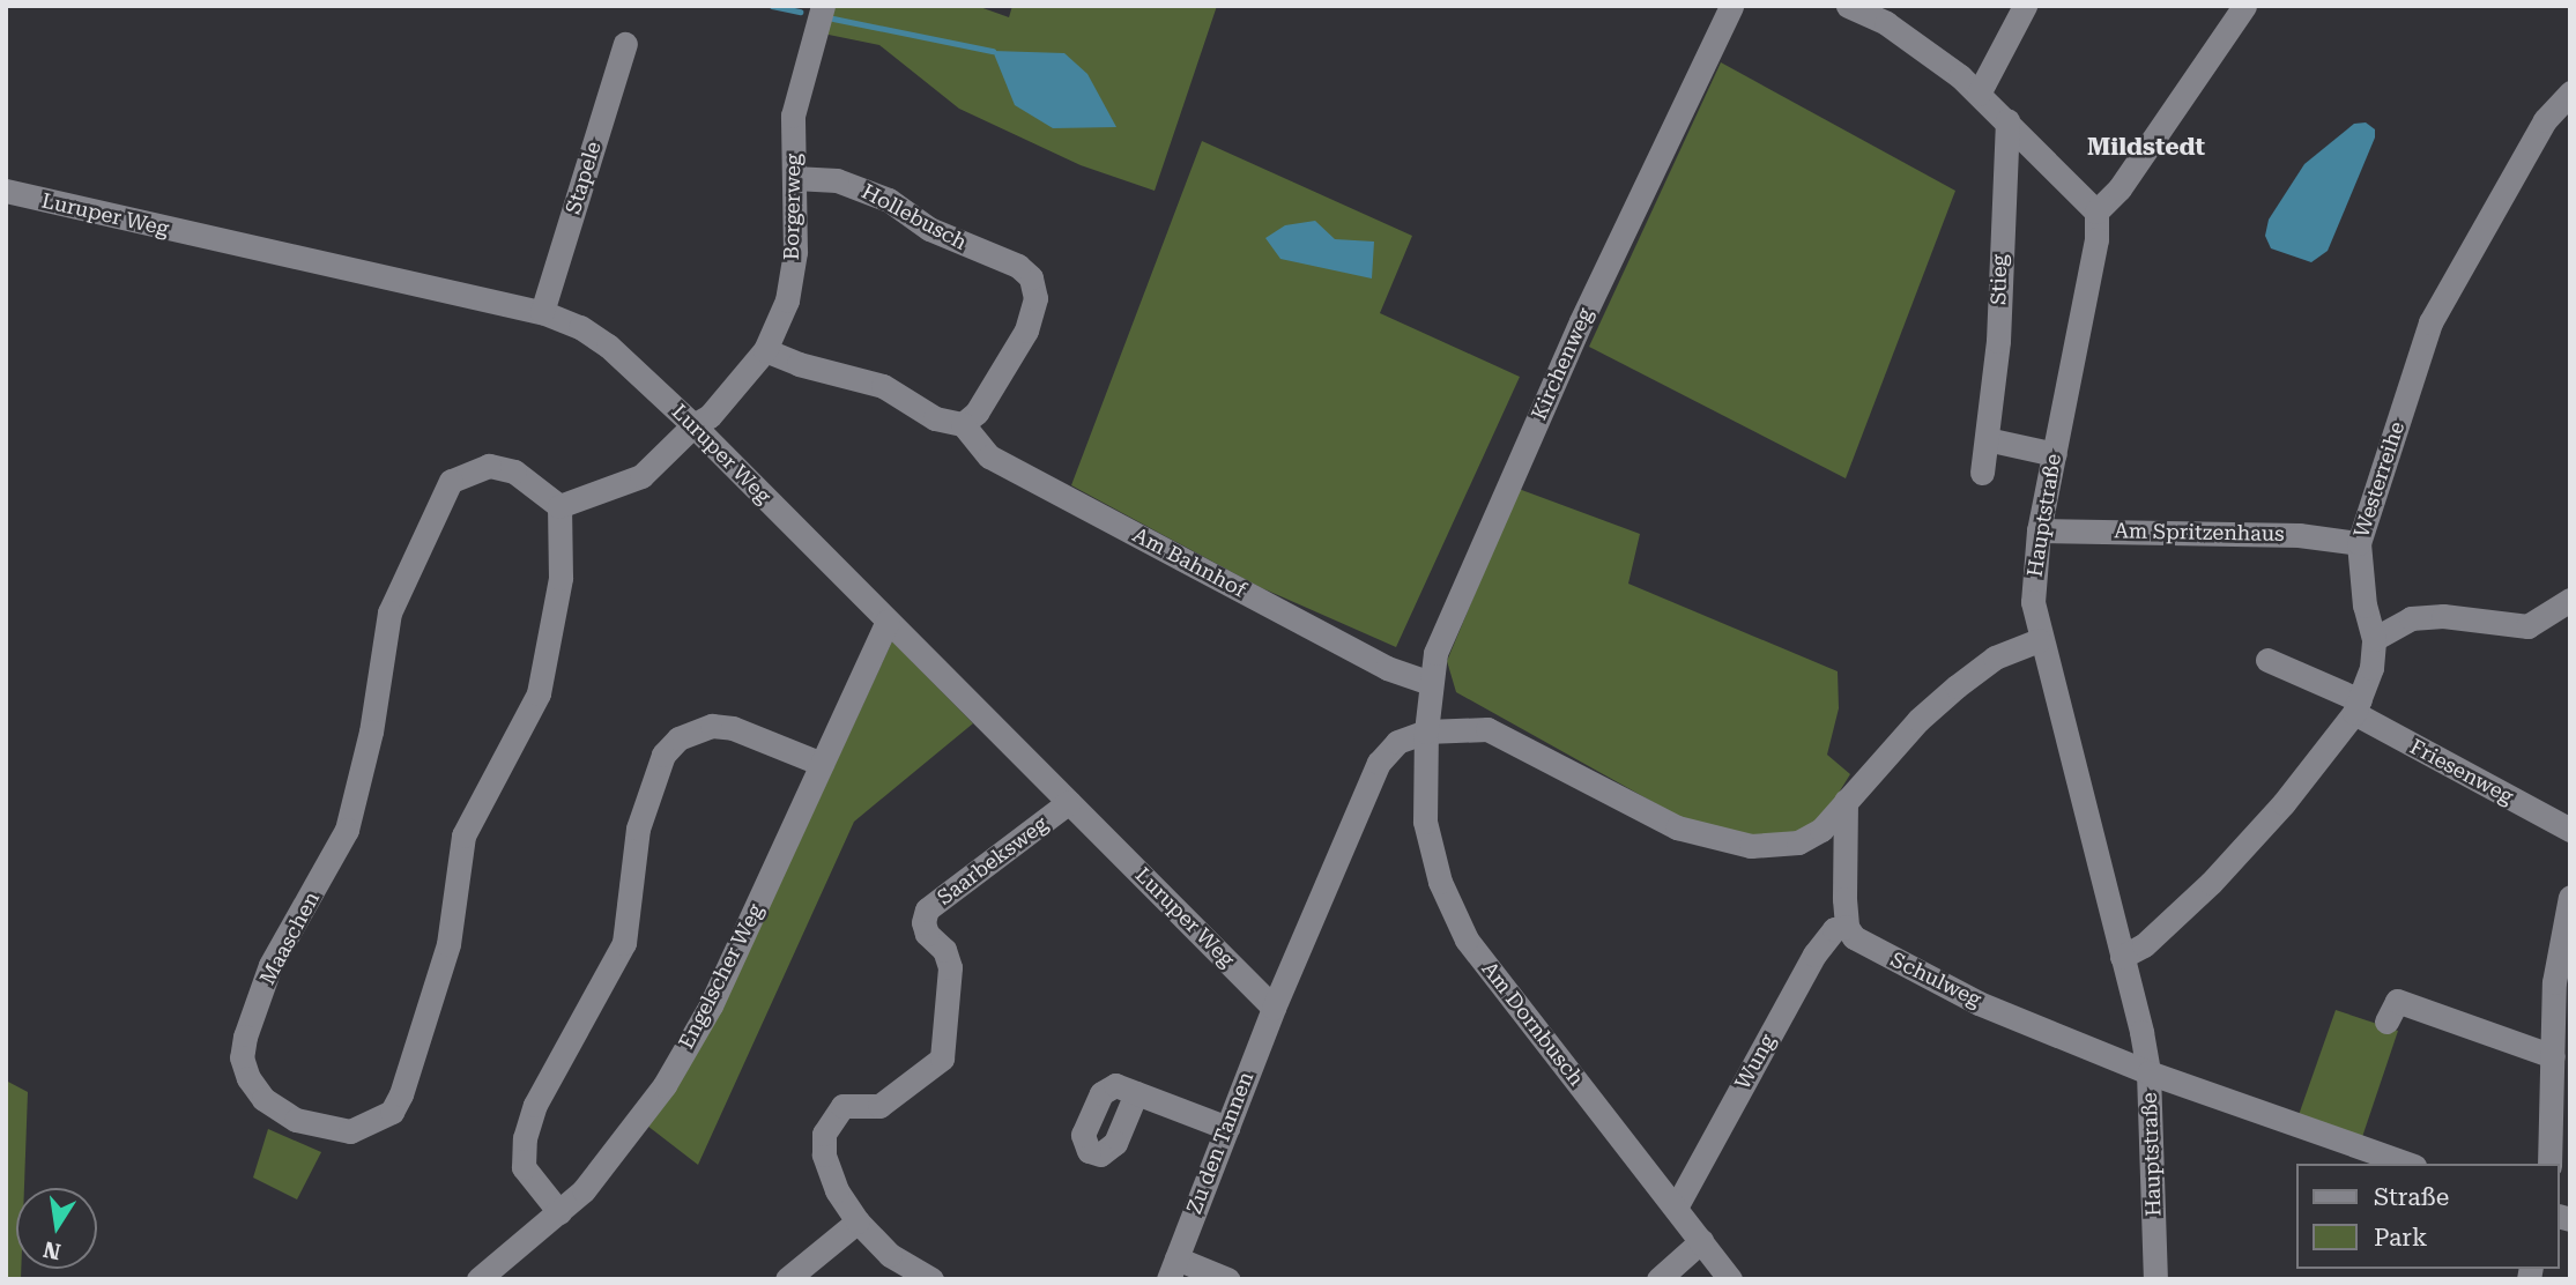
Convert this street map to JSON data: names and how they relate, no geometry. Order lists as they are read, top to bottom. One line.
{"streets":{"street":["Stapele","Borgerweg","Luruper Weg","Hollebusch","Stieg","Kirchenweg","Westerreihe","Hauptstraße","Am Spritzenhaus","Am Bahnhof","Friesenweg","Saarbeksweg","Maaschen","Engelscher Weg","Schulweg","Am Dornbusch","Wung","Zu den Tannen"]},"crossings":[["Stapele","Luruper Weg"],["Borgerweg","Luruper Weg"],["Borgerweg","Hollebusch"],["Luruper Weg","Saarbeksweg"],["Luruper Weg","Engelscher Weg"],["Luruper Weg","Zu den Tannen"],["Hollebusch","Am Bahnhof"],["Kirchenweg","Am Bahnhof"],["Kirchenweg","Am Dornbusch"],["Westerreihe","Hauptstraße"],["Westerreihe","Am Spritzenhaus"],["Westerreihe","Friesenweg"],["Hauptstraße","Am Spritzenhaus"],["Hauptstraße","Schulweg"],["Schulweg","Wung"],["Am Dornbusch","Wung"]],"districts":["Mildstedt"],"legend":["Straße","Park"],"north":"bottom"}
